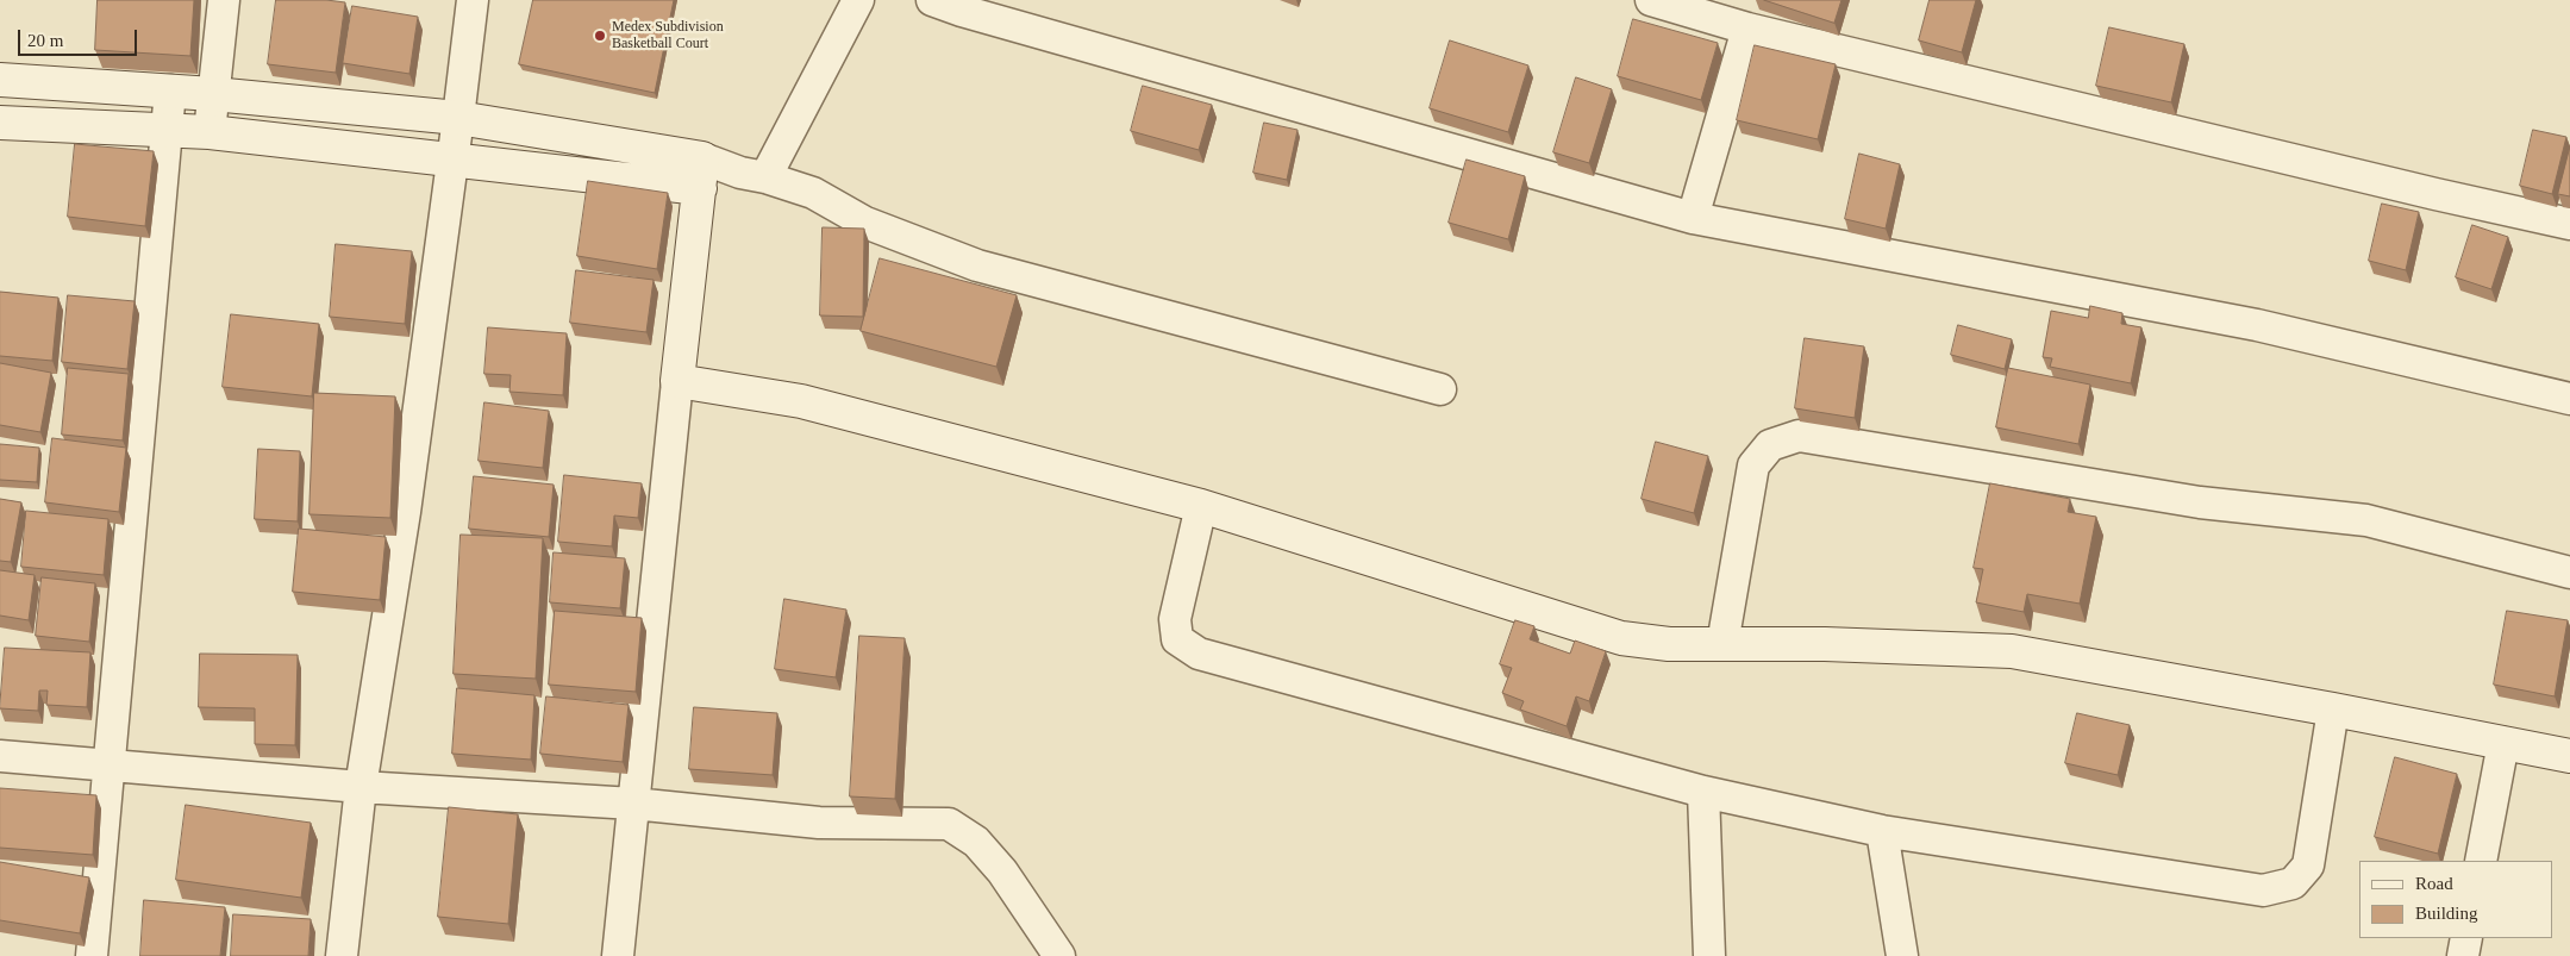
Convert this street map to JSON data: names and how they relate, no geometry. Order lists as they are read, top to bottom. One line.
{"places":["Medex Subdivision Basketball Court"],"legend":["Road","Building"],"scale_bar":"20 m"}
